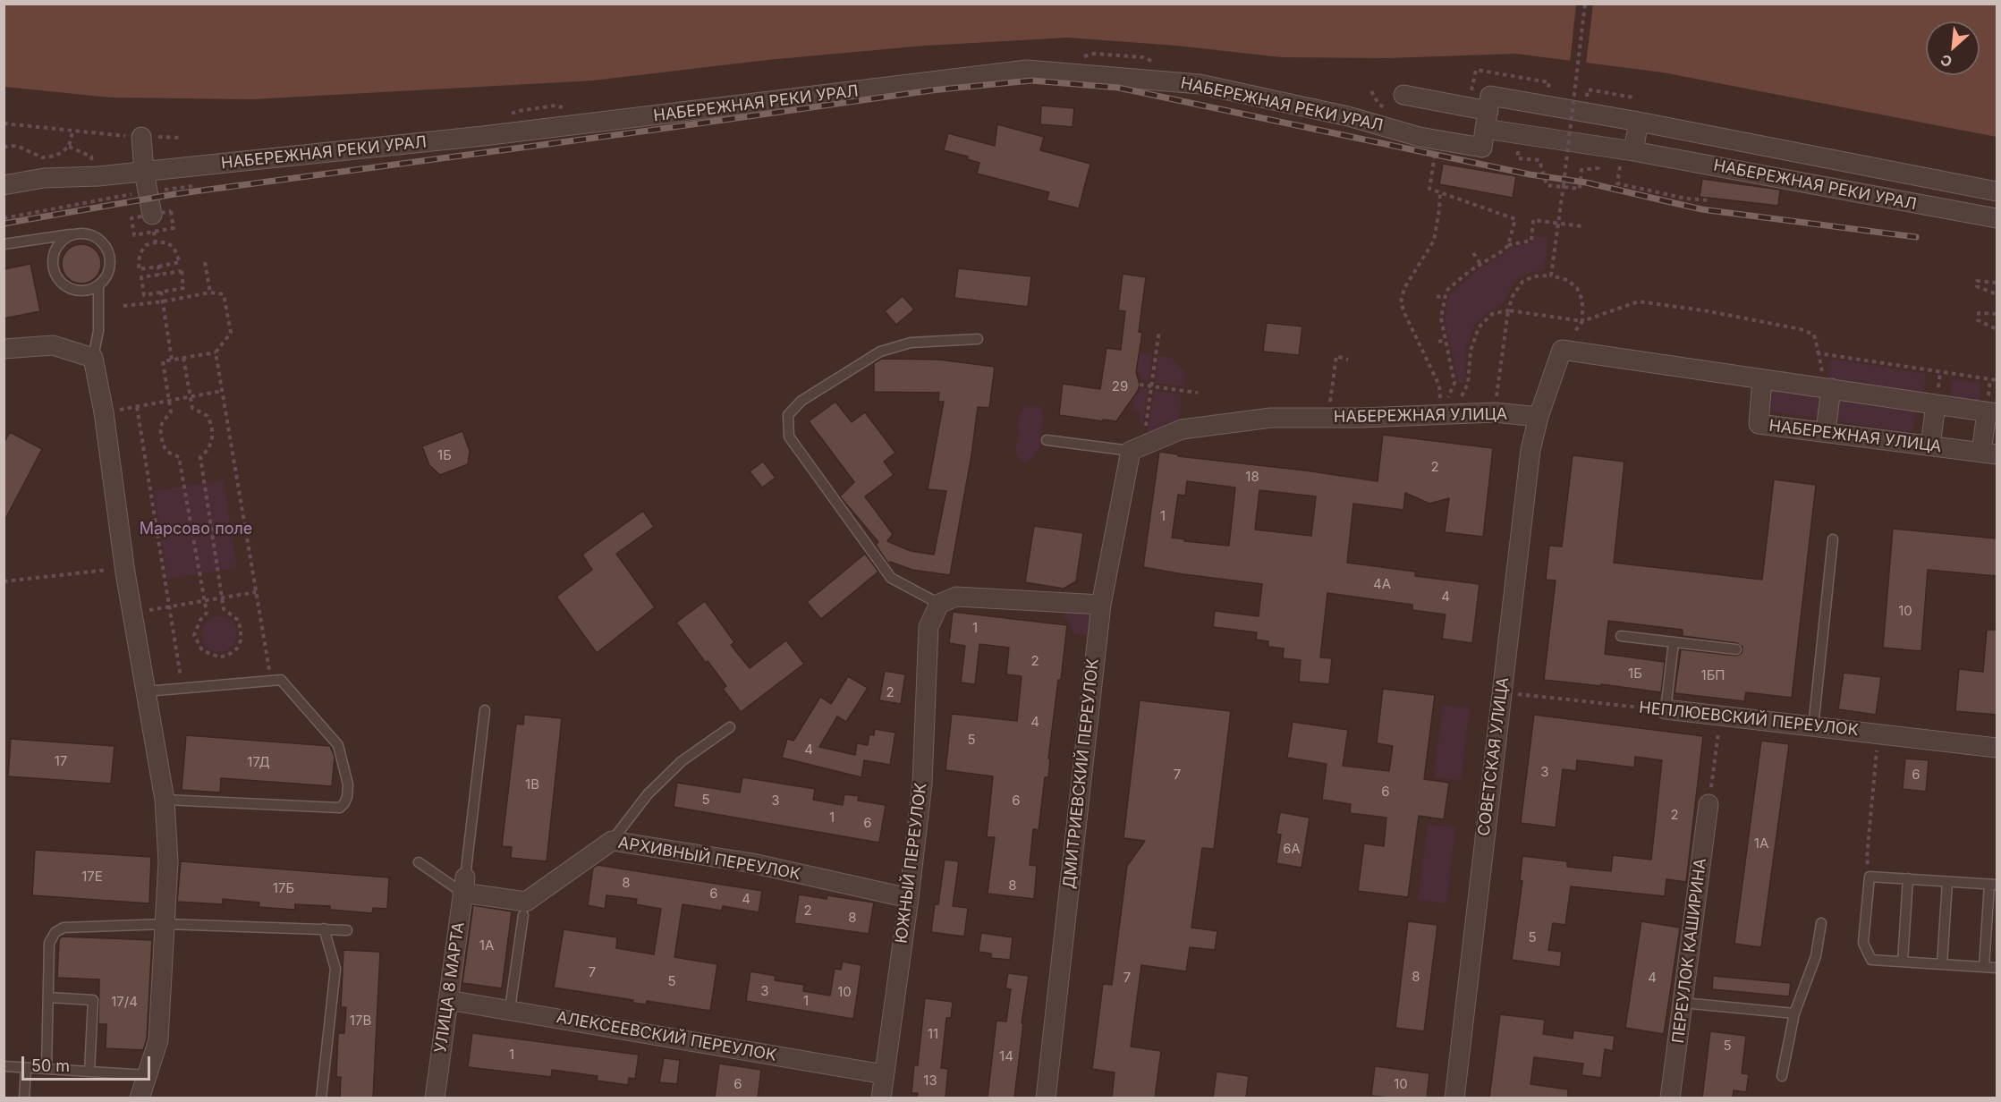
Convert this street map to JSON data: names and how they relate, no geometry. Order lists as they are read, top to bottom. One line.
{"streets":{"street":["НАБЕРЕЖНАЯ РЕКИ УРАЛ","НАБЕРЕЖНАЯ УЛИЦА","НЕПЛЮЕВСКИЙ ПЕРЕУЛОК","СОВЕТСКАЯ УЛИЦА","ДМИТРИЕВСКИЙ ПЕРЕУЛОК","АРХИВНЫЙ ПЕРЕУЛОК","ЮЖНЫЙ ПЕРЕУЛОК","ПЕРЕУЛОК КАШИРИНА","УЛИЦА 8 МАРТА","АЛЕКСЕЕВСКИЙ ПЕРЕУЛОК"]},"crossings":[["НАБЕРЕЖНАЯ УЛИЦА","СОВЕТСКАЯ УЛИЦА"],["НАБЕРЕЖНАЯ УЛИЦА","ДМИТРИЕВСКИЙ ПЕРЕУЛОК"],["НЕПЛЮЕВСКИЙ ПЕРЕУЛОК","СОВЕТСКАЯ УЛИЦА"],["АРХИВНЫЙ ПЕРЕУЛОК","ЮЖНЫЙ ПЕРЕУЛОК"],["АРХИВНЫЙ ПЕРЕУЛОК","УЛИЦА 8 МАРТА"],["ЮЖНЫЙ ПЕРЕУЛОК","АЛЕКСЕЕВСКИЙ ПЕРЕУЛОК"],["УЛИЦА 8 МАРТА","АЛЕКСЕЕВСКИЙ ПЕРЕУЛОК"]],"parks":["Марсово поле"],"house_numbers":["29","1Б","2","18","1","4А","4","10","1","2","1Б","1БП","2","4","5","4","17","17Д","3","7","6","1В","6","5","3","6","2","1","6","1А","6А","17E","8","8","17Б","6","4","2","8","5","1А","7","8","7","4","5","3","10","1","17/4","17В","11","5","1","14","13","6","10"],"scale_bar":"50 m","north":"bottom left"}
